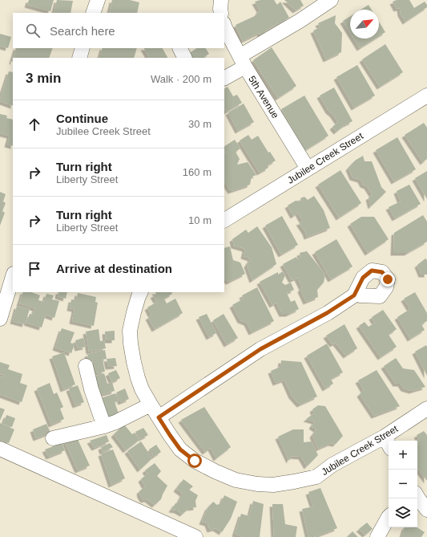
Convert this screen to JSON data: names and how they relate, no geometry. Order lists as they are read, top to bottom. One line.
{"streets":{"street":["5th Avenue","Jubilee Creek Street"]},"crossings":[["5th Avenue","Jubilee Creek Street"]],"north":"top right","page":{"search":"Search here","heading":["3 min","Walk · 200 m"],"list":[["Continue","Jubilee Creek Street","30 m"],["Turn right","Liberty Street","160 m"],["Turn right","Liberty Street","10 m"],"Arrive at destination"],"map_buttons":["+","−"]}}
